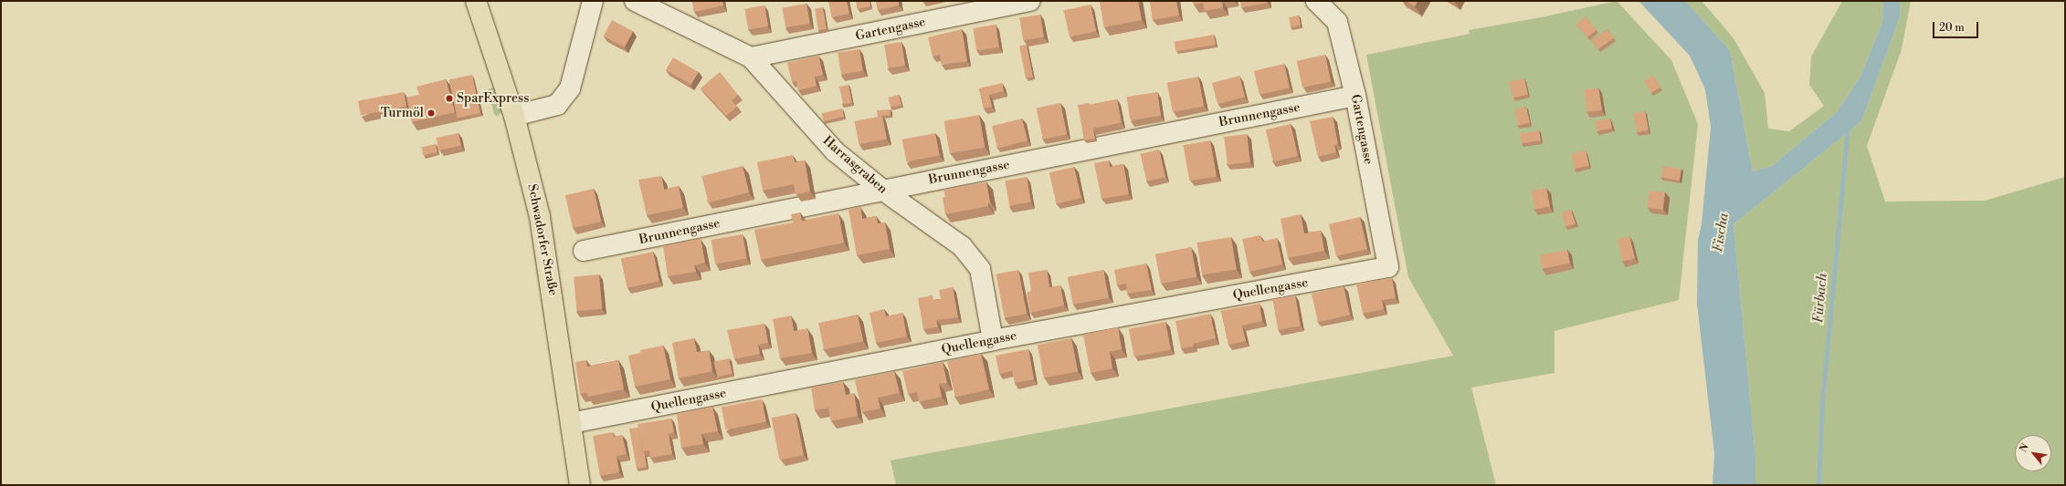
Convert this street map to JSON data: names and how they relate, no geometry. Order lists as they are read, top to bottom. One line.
{"streets":{"main road":["Schwadorfer Straße"],"street":["Gartengasse","Brunnengasse","Harrasgraben","Quellengasse"]},"crossings":[["Gartengasse","Brunnengasse"],["Gartengasse","Harrasgraben"],["Gartengasse","Quellengasse"],["Brunnengasse","Harrasgraben"],["Harrasgraben","Quellengasse"],["Schwadorfer Straße","Quellengasse"]],"water":["Fischa","Fürbach"],"places":["SparExpress","Turmöl"],"scale_bar":"20 m","north":"top left"}
